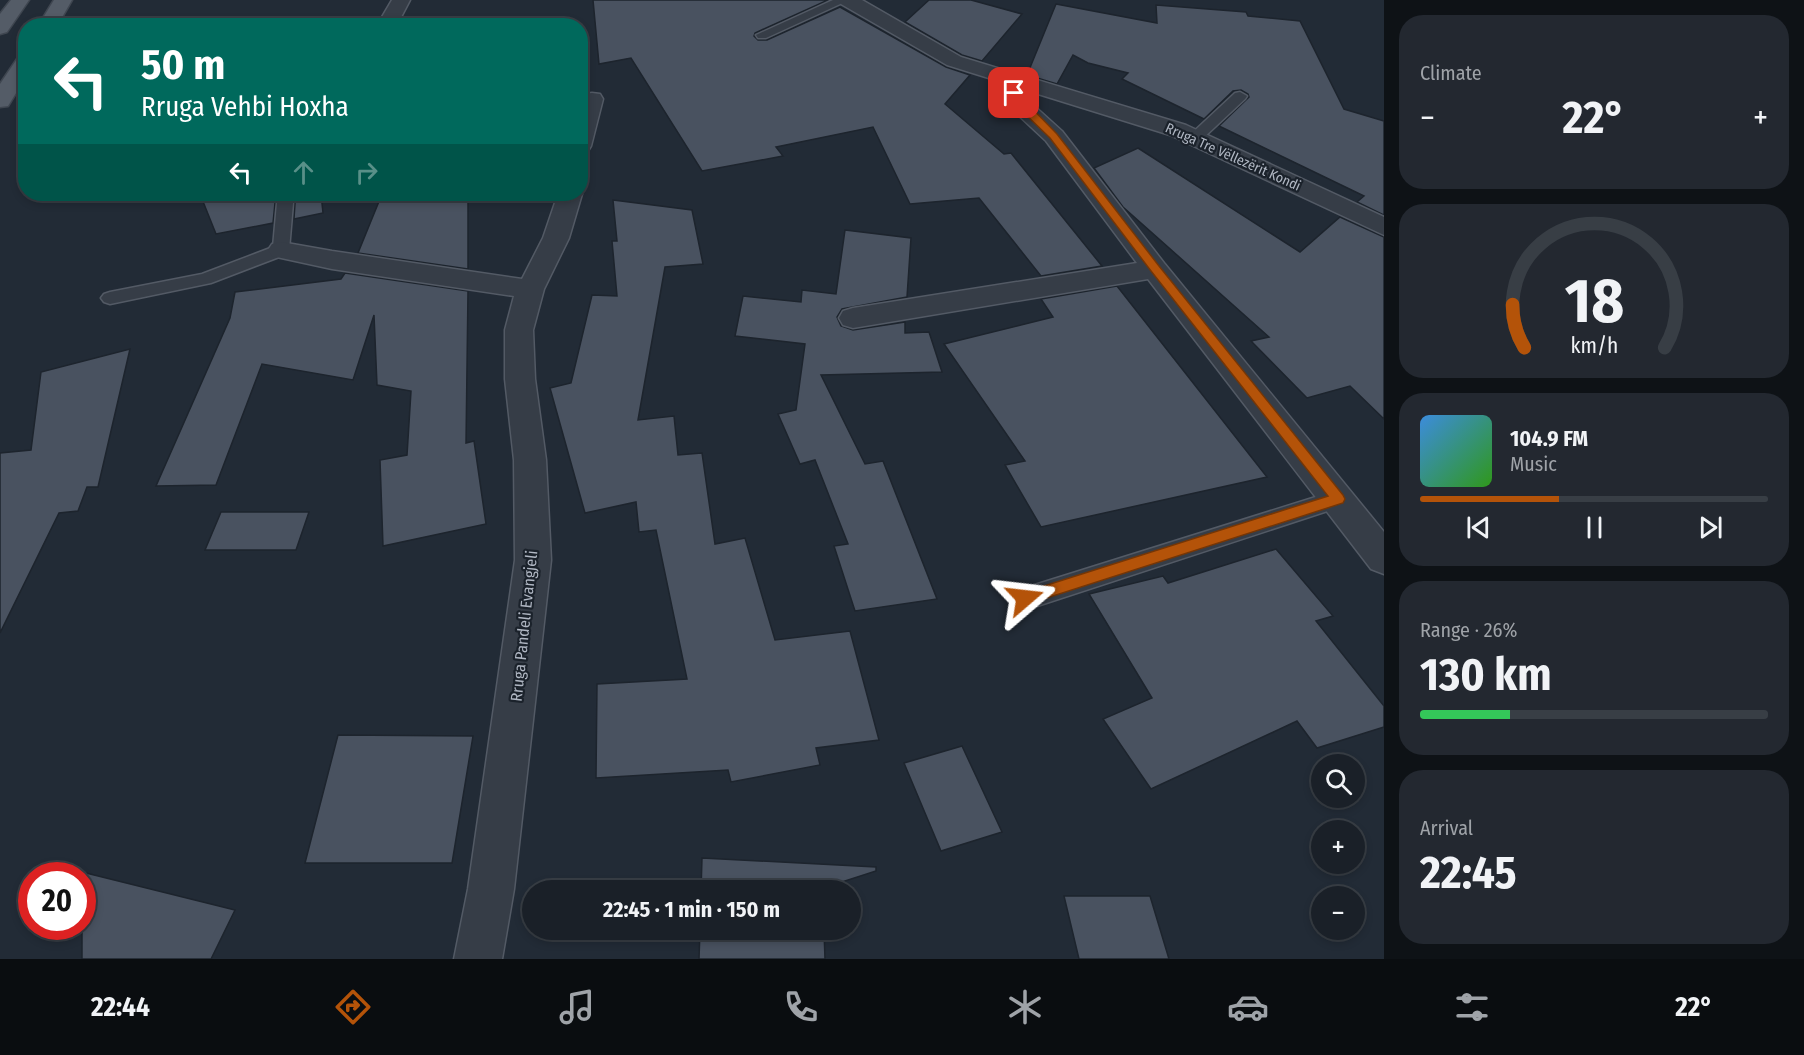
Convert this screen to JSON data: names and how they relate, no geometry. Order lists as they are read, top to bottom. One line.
{"streets":{"street":["Rruga Tre Vëllezërit Kondi","Rruga Pandeli Evangjeli"]},"page":{"tile":["Climate",["Range · 26%","130 km"],["Arrival","22:45"]],"turn":["50 m","Rruga Vehbi Hoxha"],"heat":["−","22°","+"],"song":["104.9 FM","Music"],"map_buttons":["+","−"],"limit":"20","trip":"22:45 · 1 min · 150 m","tabs":["22:44","22°"],"gauge":["18","km/h"]}}
